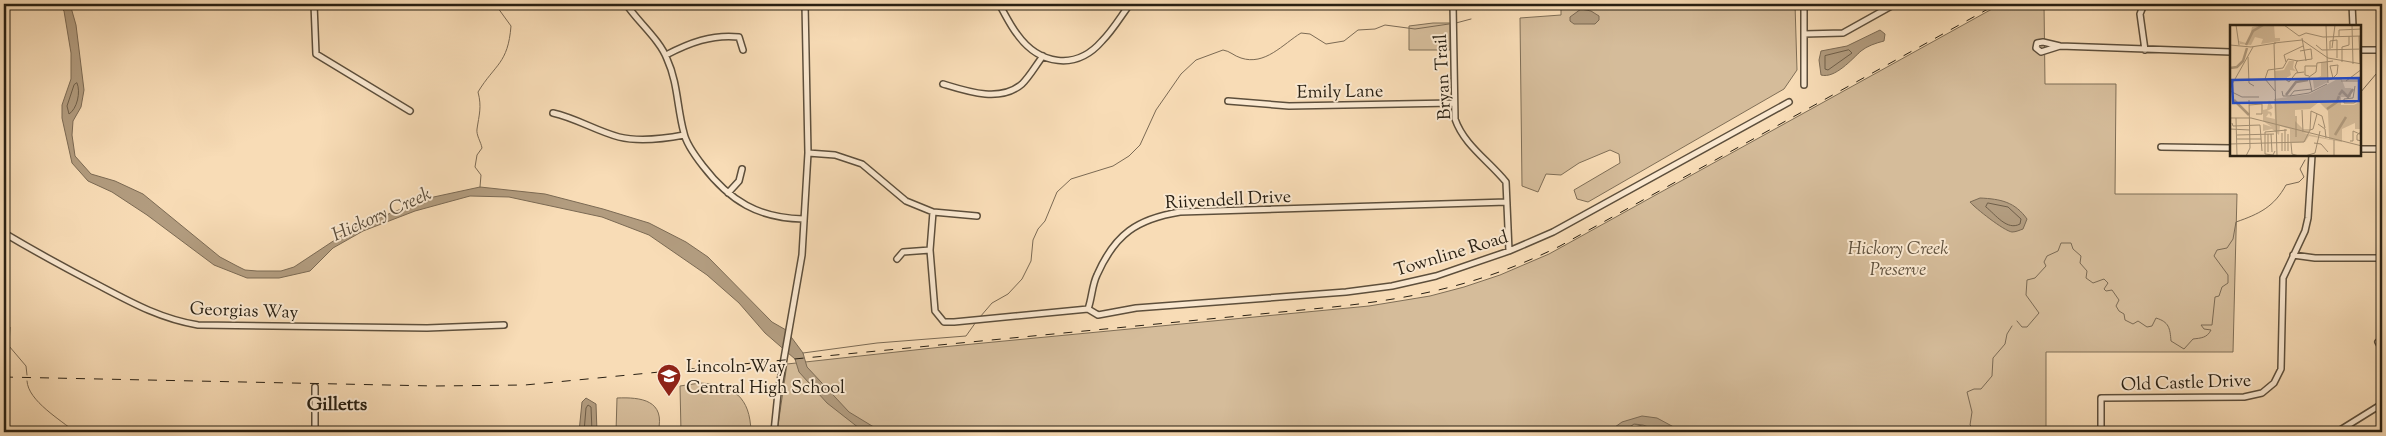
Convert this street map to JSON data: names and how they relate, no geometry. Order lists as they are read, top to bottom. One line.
{"streets":{"street":["Bryan Trail","Emily Lane","Riivendell Drive","Townline Road","Georgias Way","Old Castle Drive"]},"crossings":[["Bryan Trail","Emily Lane"],["Bryan Trail","Riivendell Drive"],["Bryan Trail","Townline Road"],["Riivendell Drive","Townline Road"]],"districts":["Gilletts"],"water":["Hickory Creek"],"parks":["Hickory Creek Preserve"],"places":{"school or university":["Lincoln-Way Central High School"]}}
